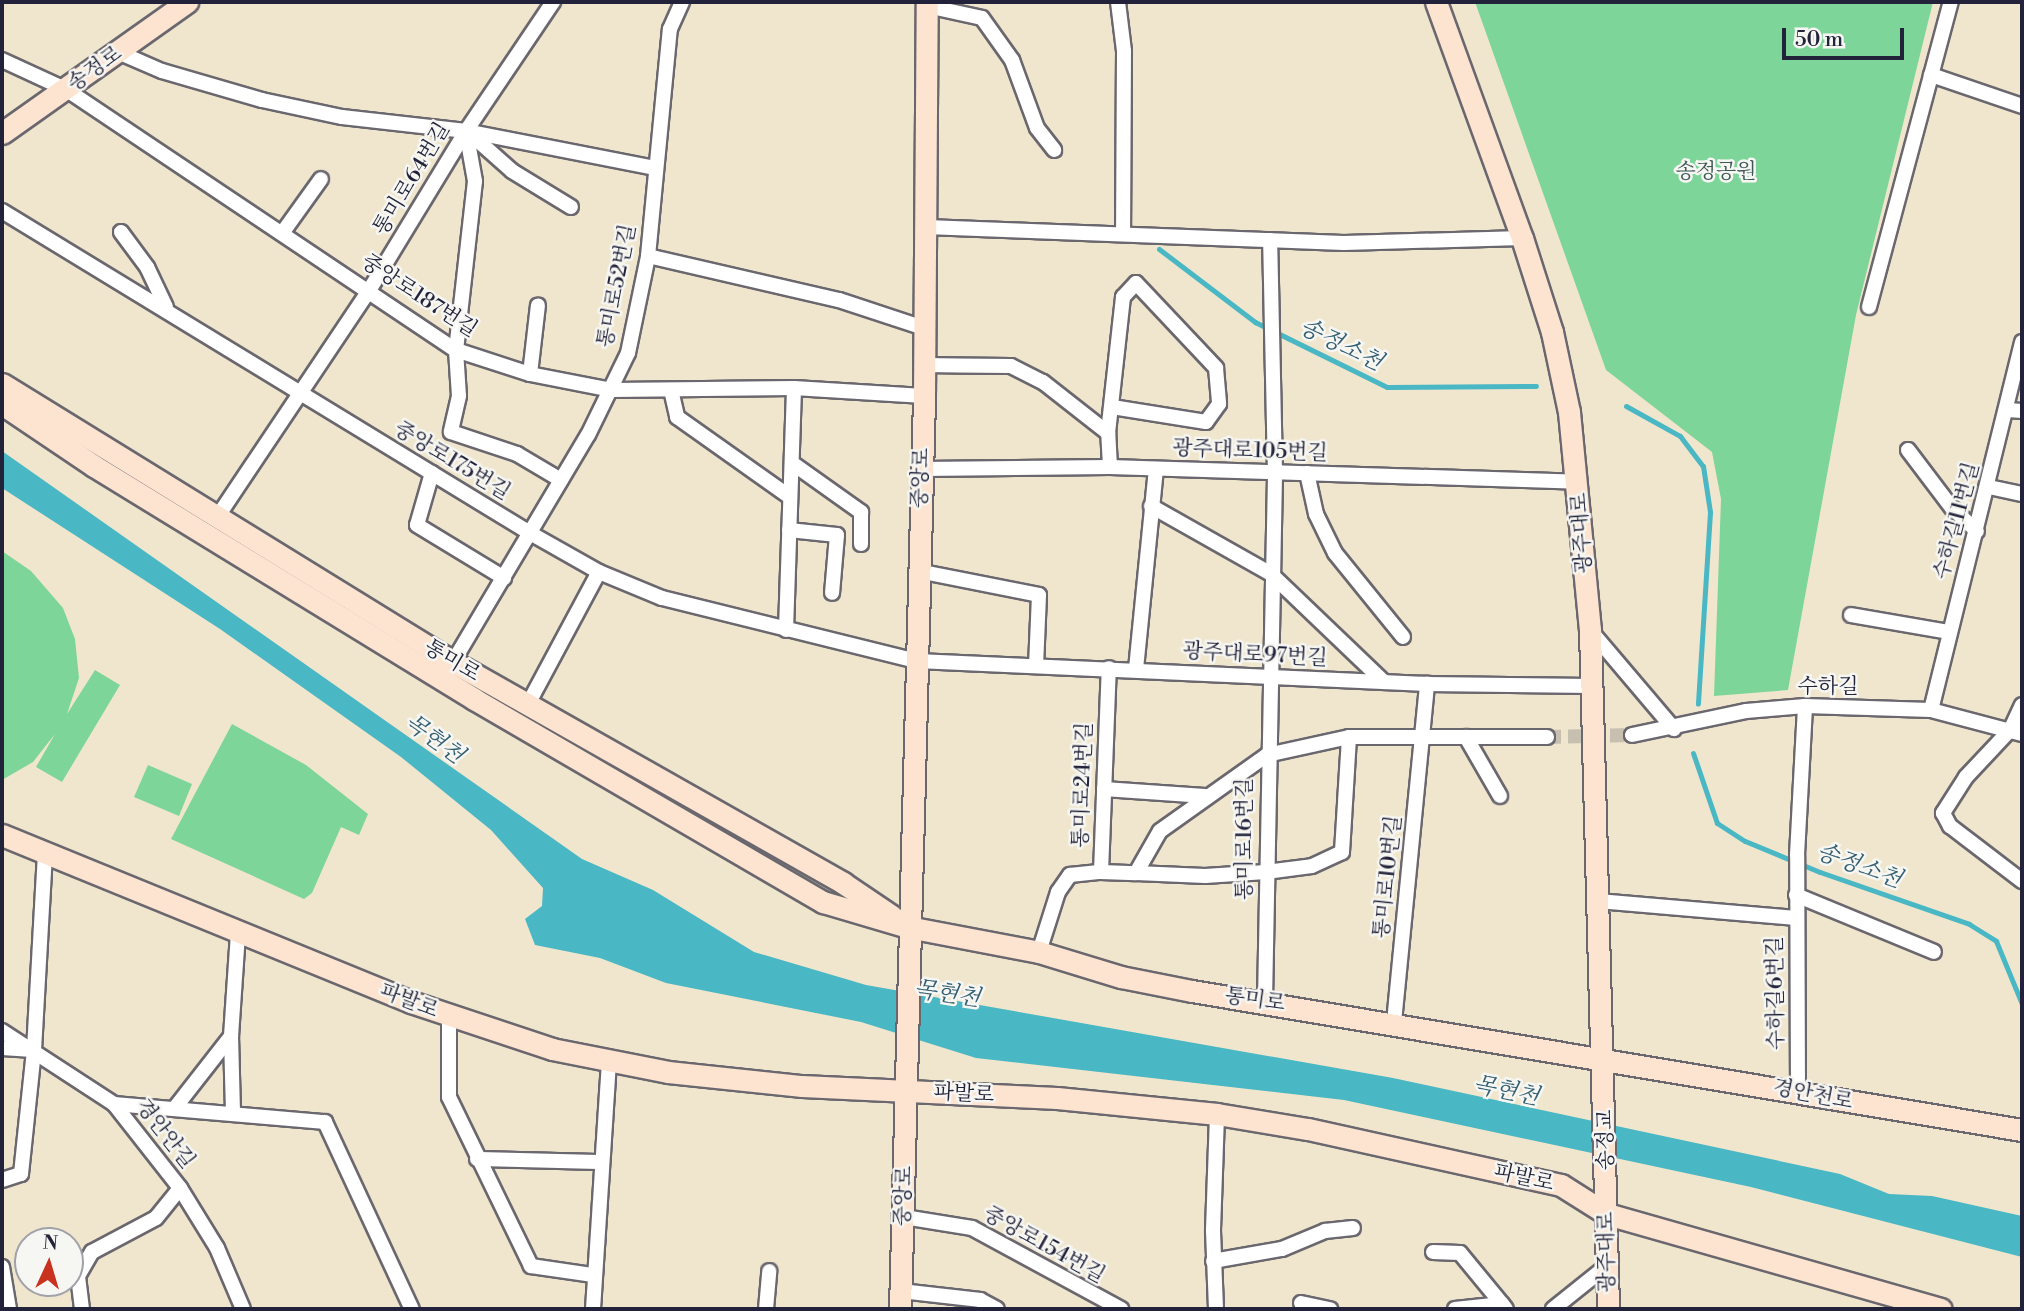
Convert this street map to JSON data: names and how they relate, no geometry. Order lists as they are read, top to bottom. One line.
{"streets":{"street":["송정로","통미로64번길","통미로52번길","중앙로187번길","광주대로105번길","중앙로175번길","중앙로","수하길11번길","광주대로","광주대로97번길","통미로","수하길","통미로24번길","통미로16번길","통미로10번길","수하길6번길","파발로","경안천로","경안안길","송정교","중앙로154번길"]},"crossings":[["송정로","중앙로187번길"],["통미로64번길","중앙로187번길"],["통미로64번길","중앙로175번길"],["통미로64번길","통미로"],["통미로52번길","중앙로187번길"],["통미로52번길","중앙로175번길"],["통미로52번길","통미로"],["중앙로187번길","중앙로"],["광주대로105번길","중앙로"],["광주대로105번길","광주대로"],["광주대로105번길","통미로16번길"],["중앙로175번길","중앙로"],["중앙로175번길","광주대로97번길"],["중앙로","광주대로97번길"],["중앙로","통미로"],["중앙로","파발로"],["중앙로","중앙로154번길"],["수하길11번길","수하길"],["광주대로","광주대로97번길"],["광주대로","통미로"],["광주대로","파발로"],["광주대로","경안천로"],["광주대로","송정교"],["광주대로97번길","통미로24번길"],["광주대로97번길","통미로16번길"],["광주대로97번길","통미로10번길"],["통미로","통미로24번길"],["통미로","통미로16번길"],["통미로","통미로10번길"],["통미로","경안천로"],["수하길","수하길6번길"],["수하길6번길","경안천로"],["파발로","송정교"]],"water":["송정소천","목현천"],"parks":["송정공원"],"scale_bar":"50 m","north":"top"}
